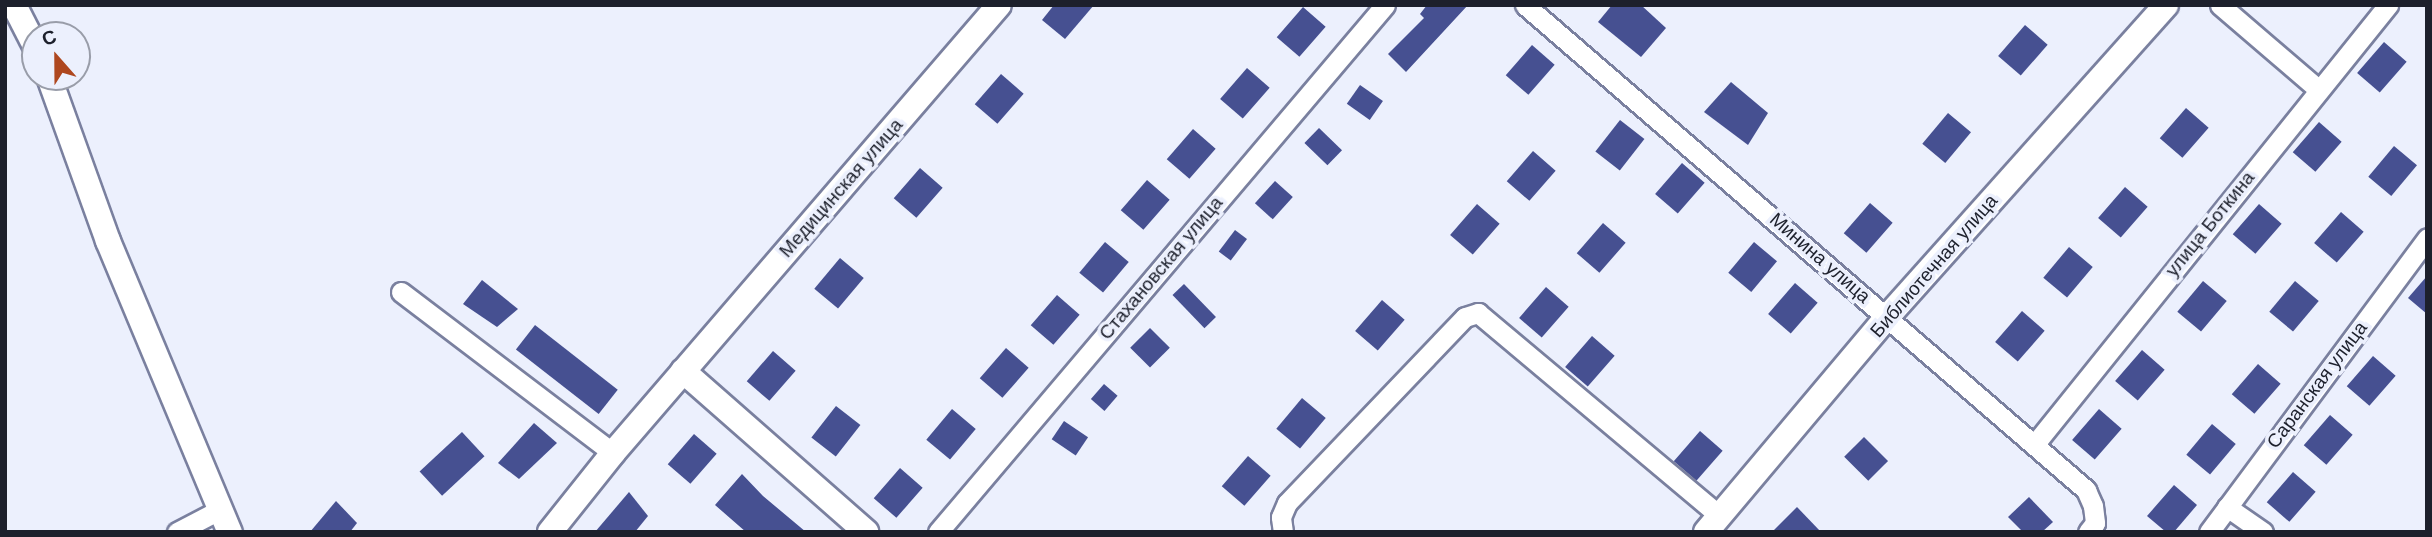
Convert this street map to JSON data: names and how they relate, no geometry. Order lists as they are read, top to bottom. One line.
{"streets":{"street":["Медицинская улица","улица Боткина","Минина улица","Библиотечная улица","Стахановская улица","Саранская улица"]},"crossings":[["улица Боткина","Минина улица"],["Минина улица","Библиотечная улица"]],"north":"top"}
